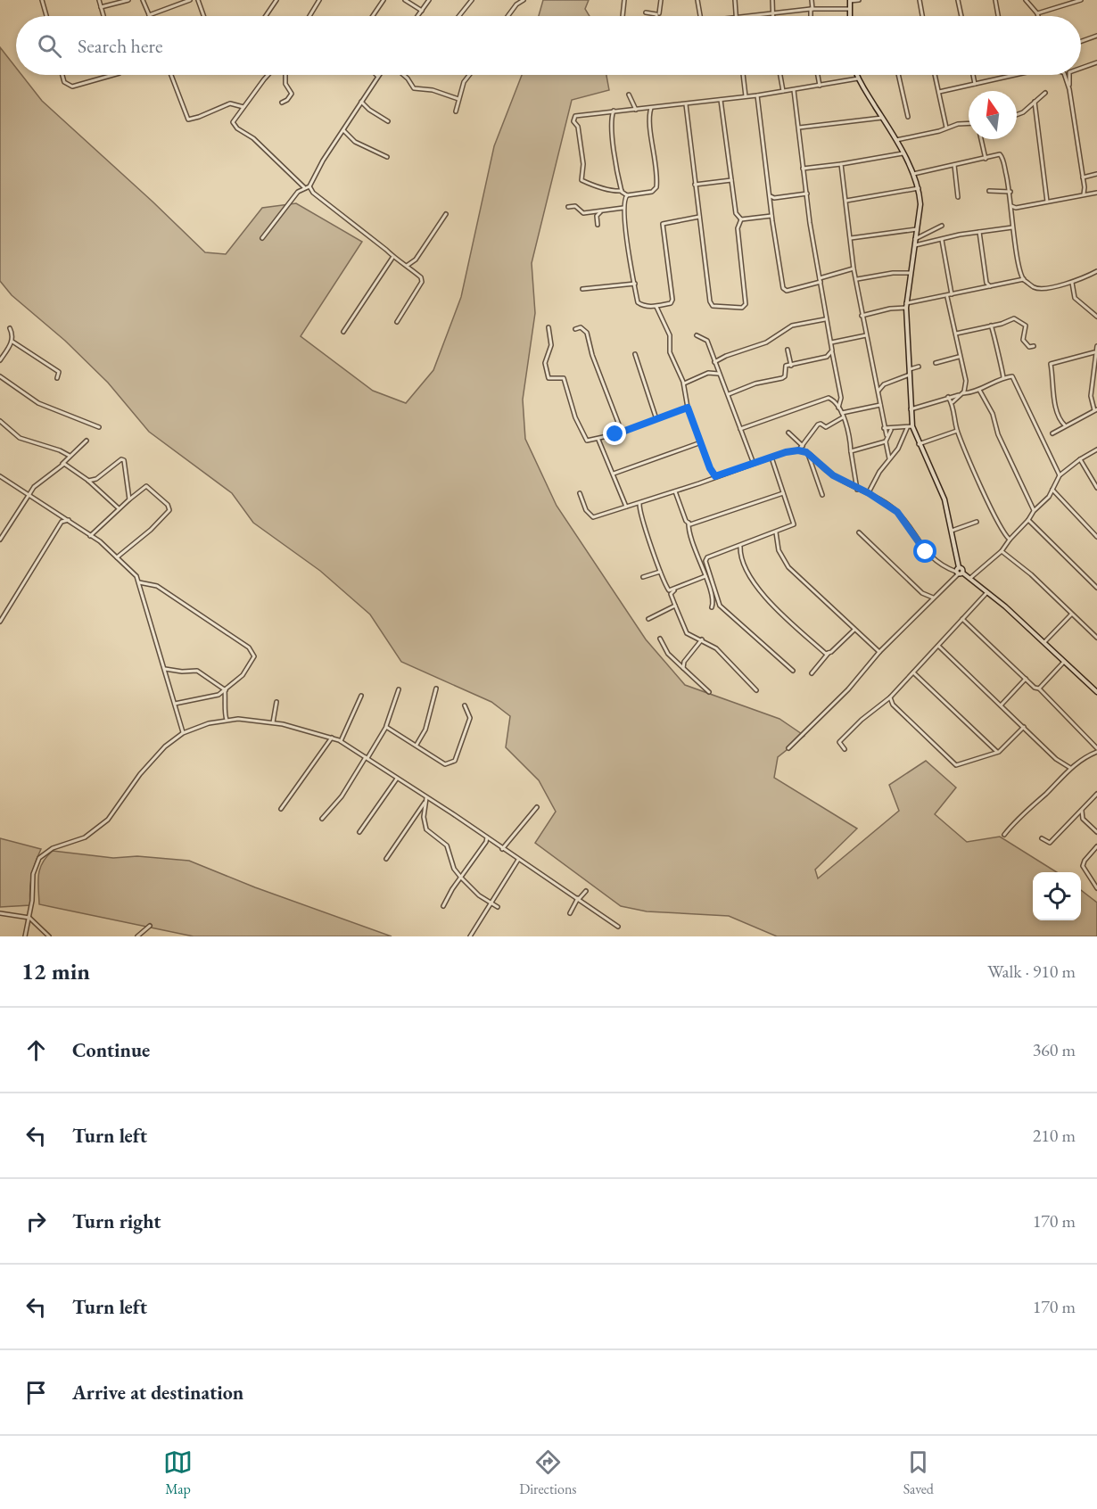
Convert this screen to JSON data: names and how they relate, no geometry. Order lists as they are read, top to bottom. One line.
{"north":"top","page":{"search":"Search here","heading":["12 min","Walk · 910 m"],"list":[["Continue","360 m"],["Turn left","210 m"],["Turn right","170 m"],["Turn left","170 m"],"Arrive at destination"],"nav":["Map","Directions","Saved"]}}
